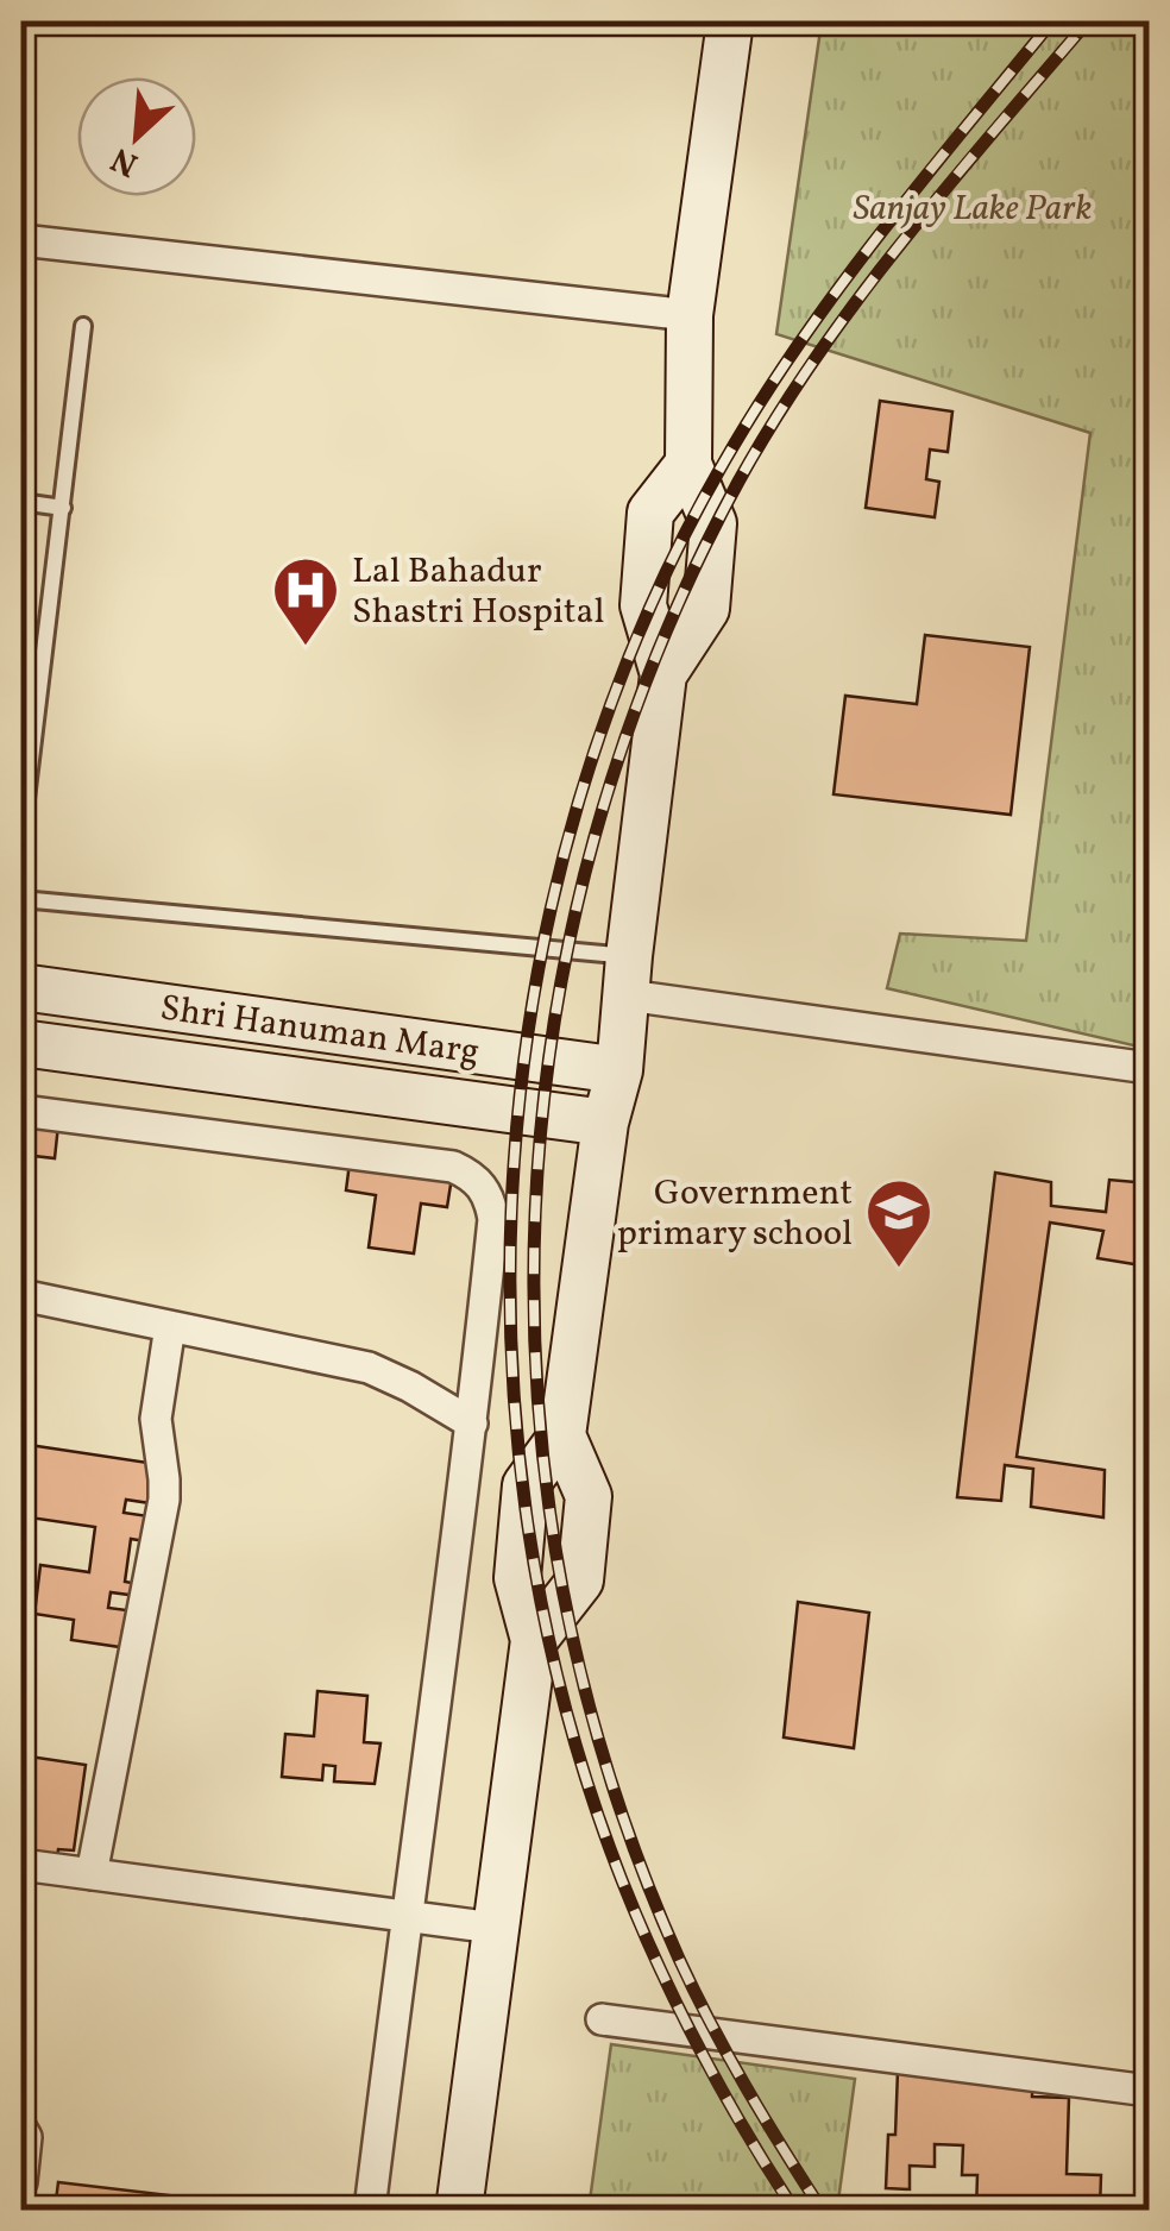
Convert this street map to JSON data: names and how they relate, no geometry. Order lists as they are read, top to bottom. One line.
{"streets":{"street":["Shri Hanuman Marg"]},"parks":["Sanjay Lake Park"],"places":{"hospital":["Lal Bahadur Shastri Hospital"],"school or university":["Government primary school"]},"north":"bottom left"}
